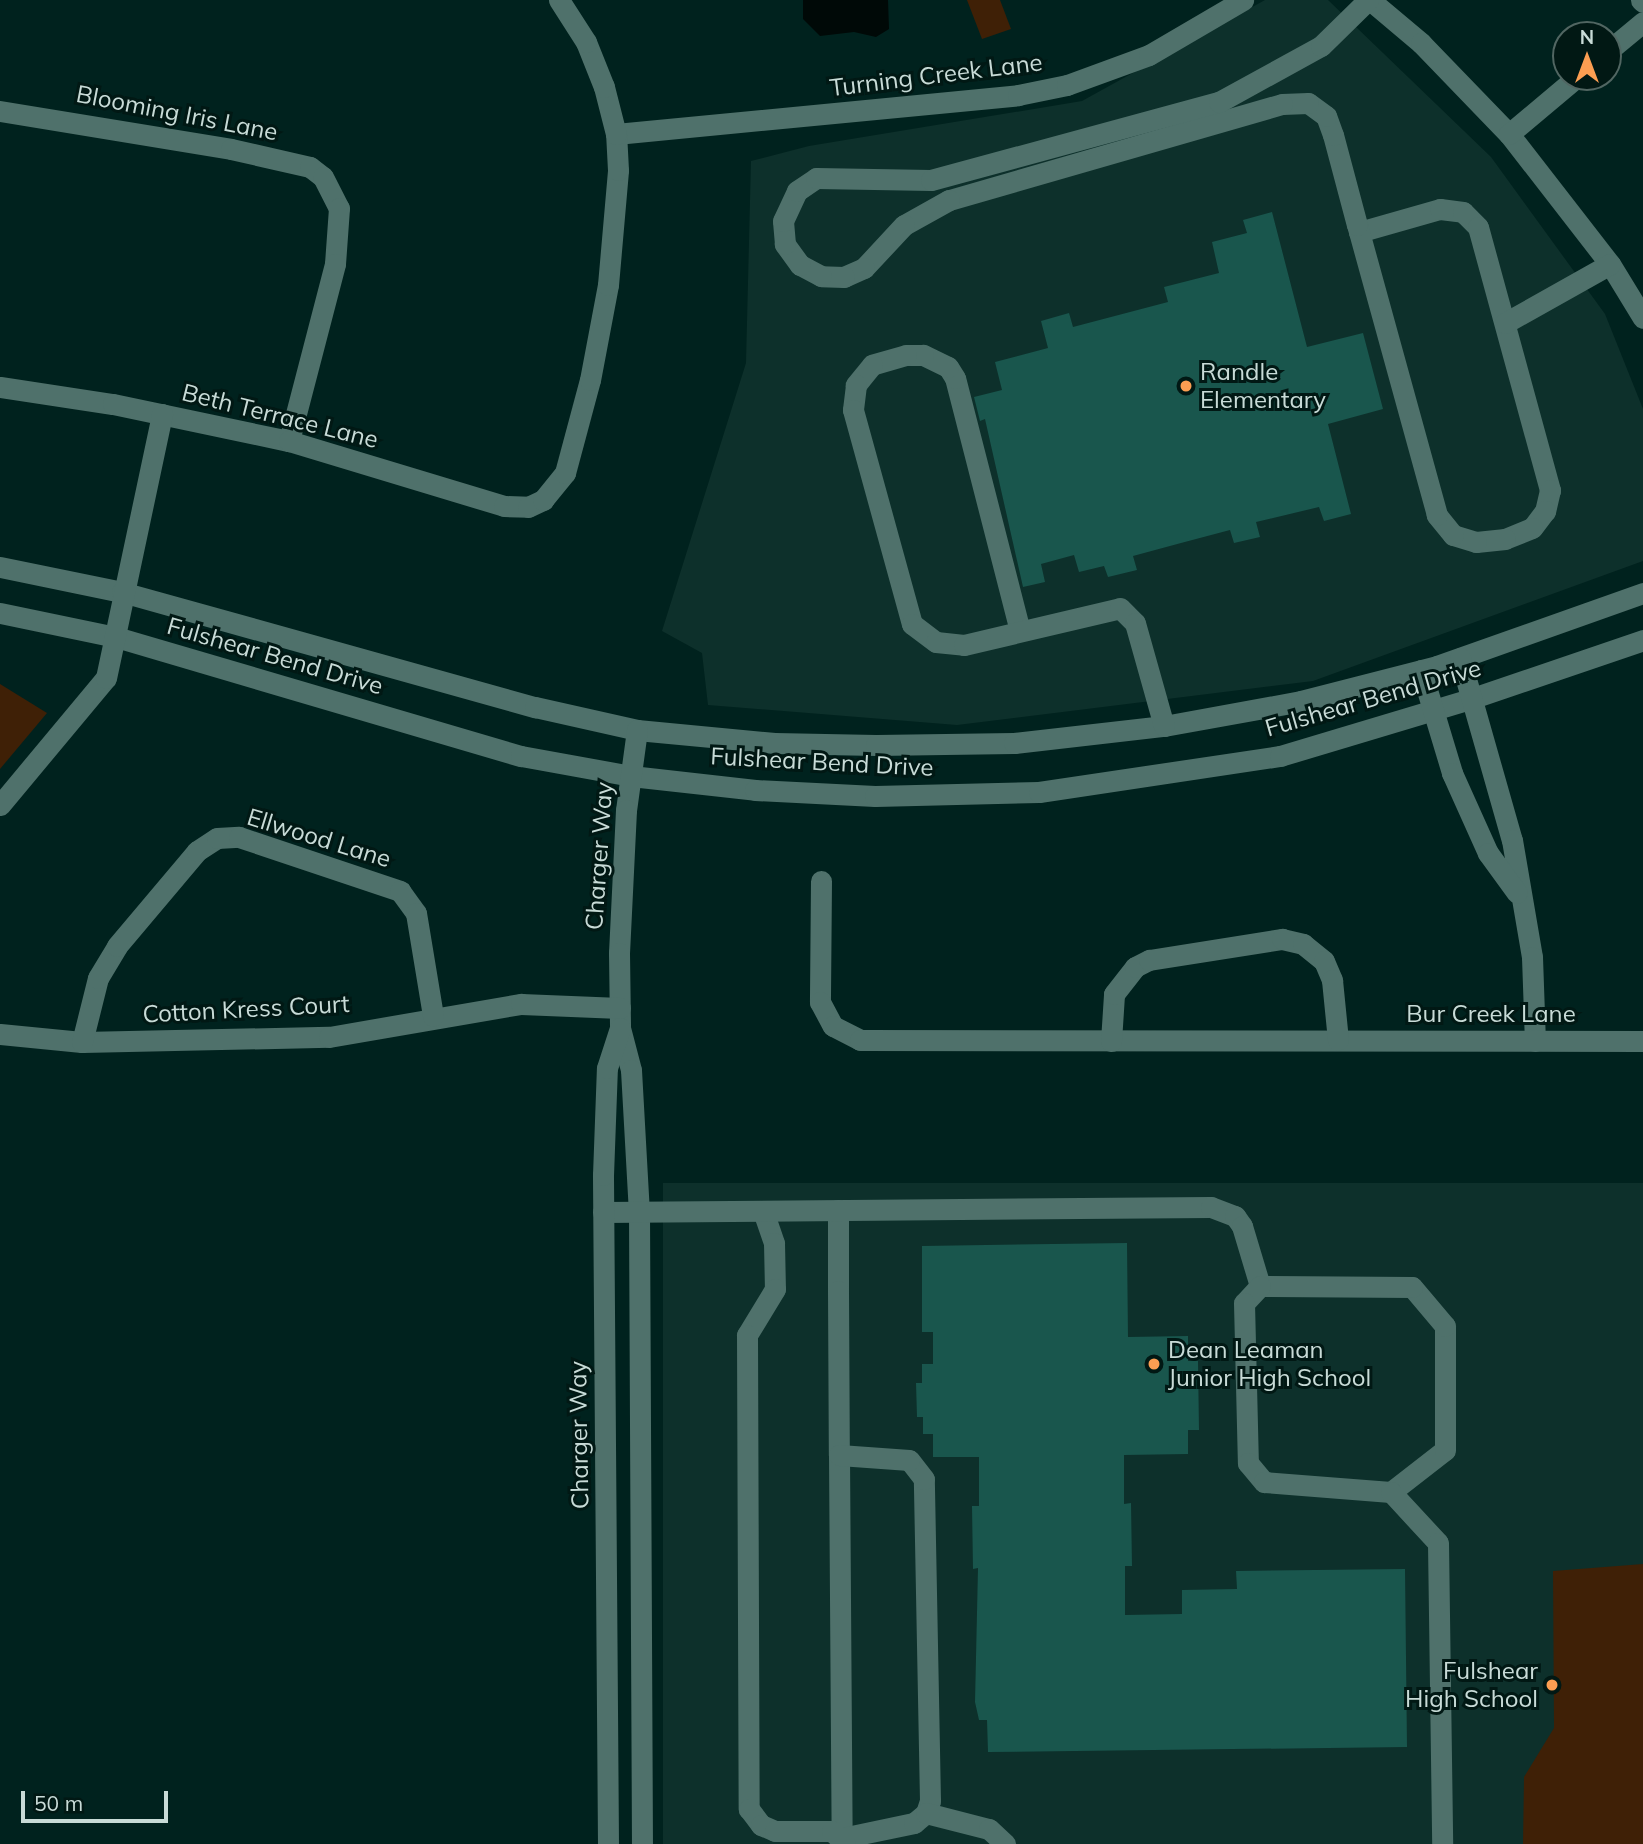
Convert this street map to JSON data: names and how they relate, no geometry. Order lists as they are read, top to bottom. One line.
{"streets":{"street":["Turning Creek Lane","Blooming Iris Lane","Beth Terrace Lane","Fulshear Bend Drive","Ellwood Lane","Charger Way","Cotton Kress Court","Bur Creek Lane"]},"crossings":[["Turning Creek Lane","Beth Terrace Lane"],["Blooming Iris Lane","Beth Terrace Lane"],["Fulshear Bend Drive","Charger Way"],["Ellwood Lane","Cotton Kress Court"],["Charger Way","Cotton Kress Court"]],"places":["Randle Elementary","Dean Leaman Junior High School","Fulshear High School"],"scale_bar":"50 m","north":"top"}
